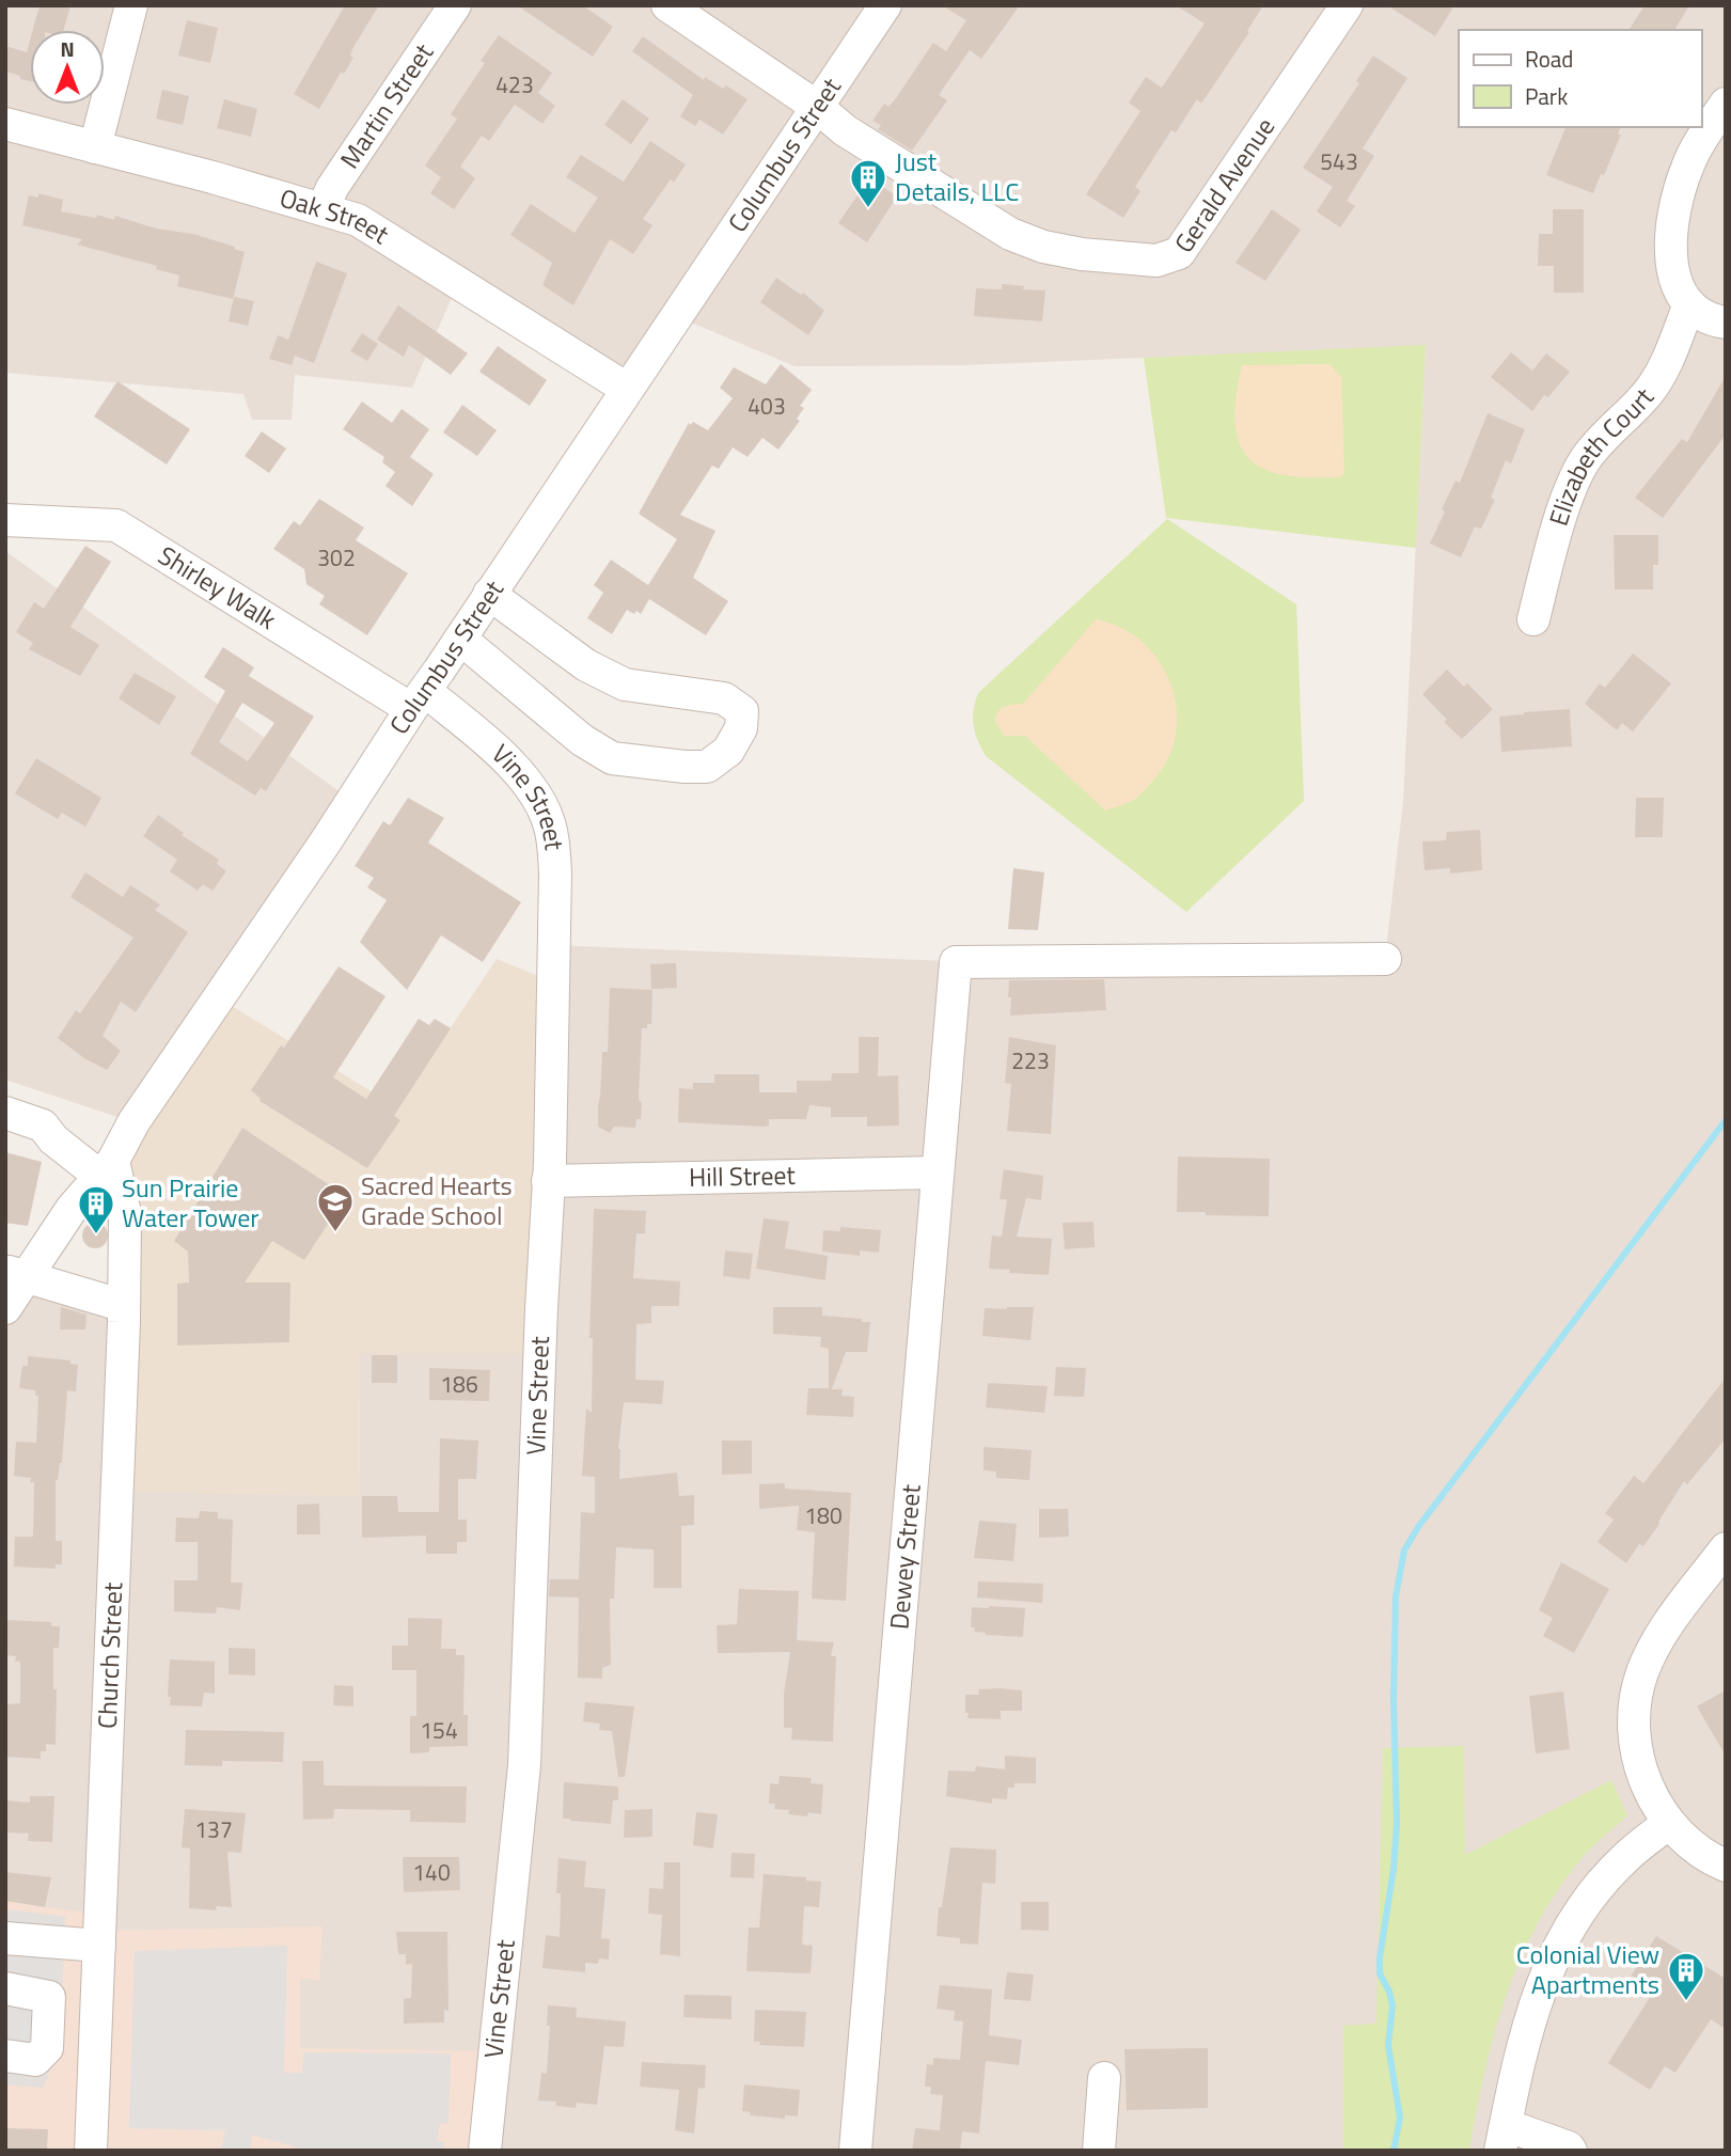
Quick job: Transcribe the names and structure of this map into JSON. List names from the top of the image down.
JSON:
{
  "streets": {
    "street": [
      "Martin Street",
      "Columbus Street",
      "Gerald Avenue",
      "Oak Street",
      "Elizabeth Court",
      "Shirley Walk",
      "Vine Street",
      "Hill Street",
      "Dewey Street",
      "Church Street"
    ]
  },
  "crossings": [
    ["Martin Street", "Oak Street"],
    ["Columbus Street", "Gerald Avenue"],
    ["Columbus Street", "Oak Street"],
    ["Columbus Street", "Shirley Walk"],
    ["Columbus Street", "Vine Street"],
    ["Columbus Street", "Church Street"],
    ["Shirley Walk", "Vine Street"],
    ["Vine Street", "Hill Street"],
    ["Hill Street", "Dewey Street"]
  ],
  "places": {
    "building": ["Just Details, LLC", "Sun Prairie Water Tower", "Colonial View Apartments"],
    "school or university": ["Sacred Hearts Grade School"]
  },
  "house_numbers": [
    "423",
    "543",
    "403",
    "302",
    "223",
    "186",
    "180",
    "154",
    "137",
    "140"
  ],
  "legend": ["Road", "Park"],
  "north": "top"
}
